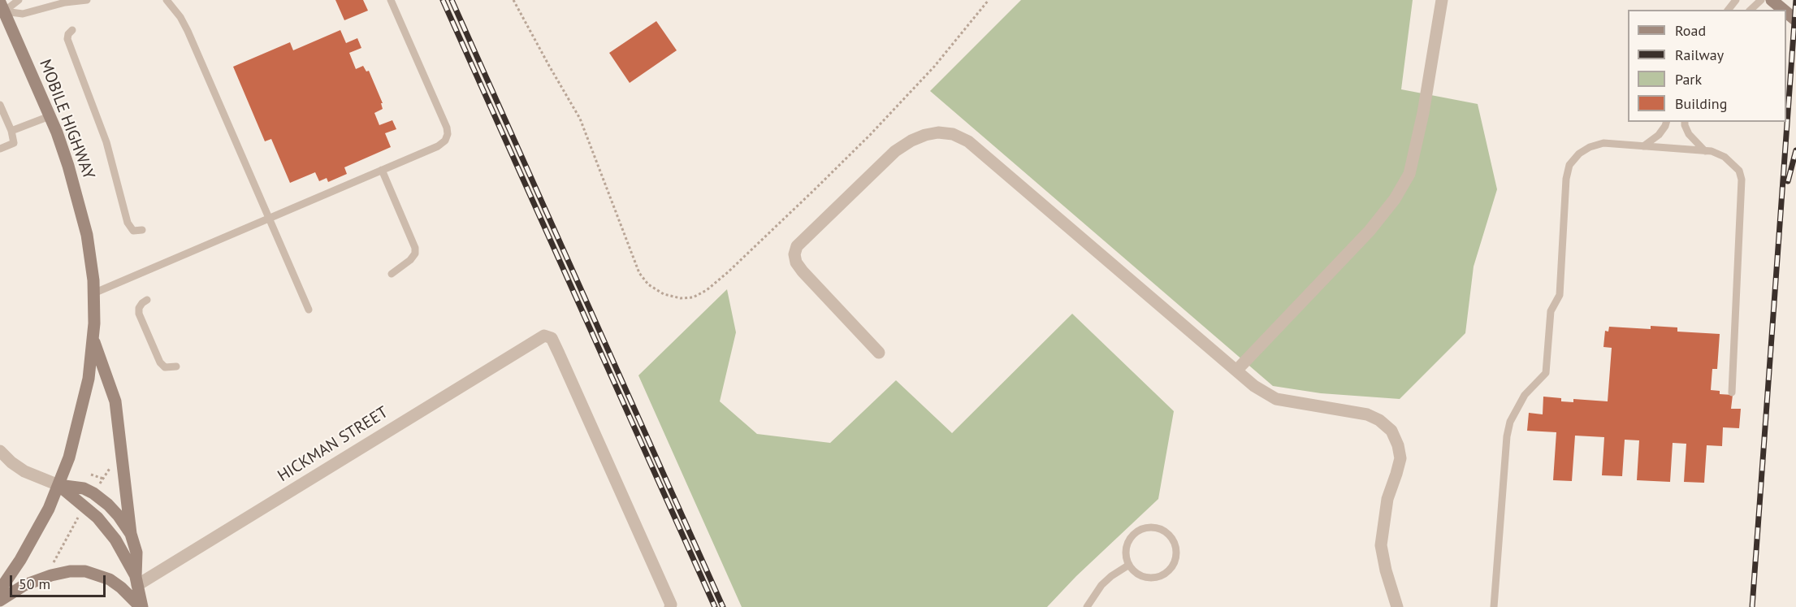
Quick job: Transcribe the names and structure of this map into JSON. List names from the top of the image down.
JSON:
{
  "streets": {
    "main road": ["MOBILE HIGHWAY"],
    "street": ["HICKMAN STREET"]
  },
  "legend": [
    "Road",
    "Railway",
    "Park",
    "Building"
  ],
  "scale_bar": "50 m"
}
